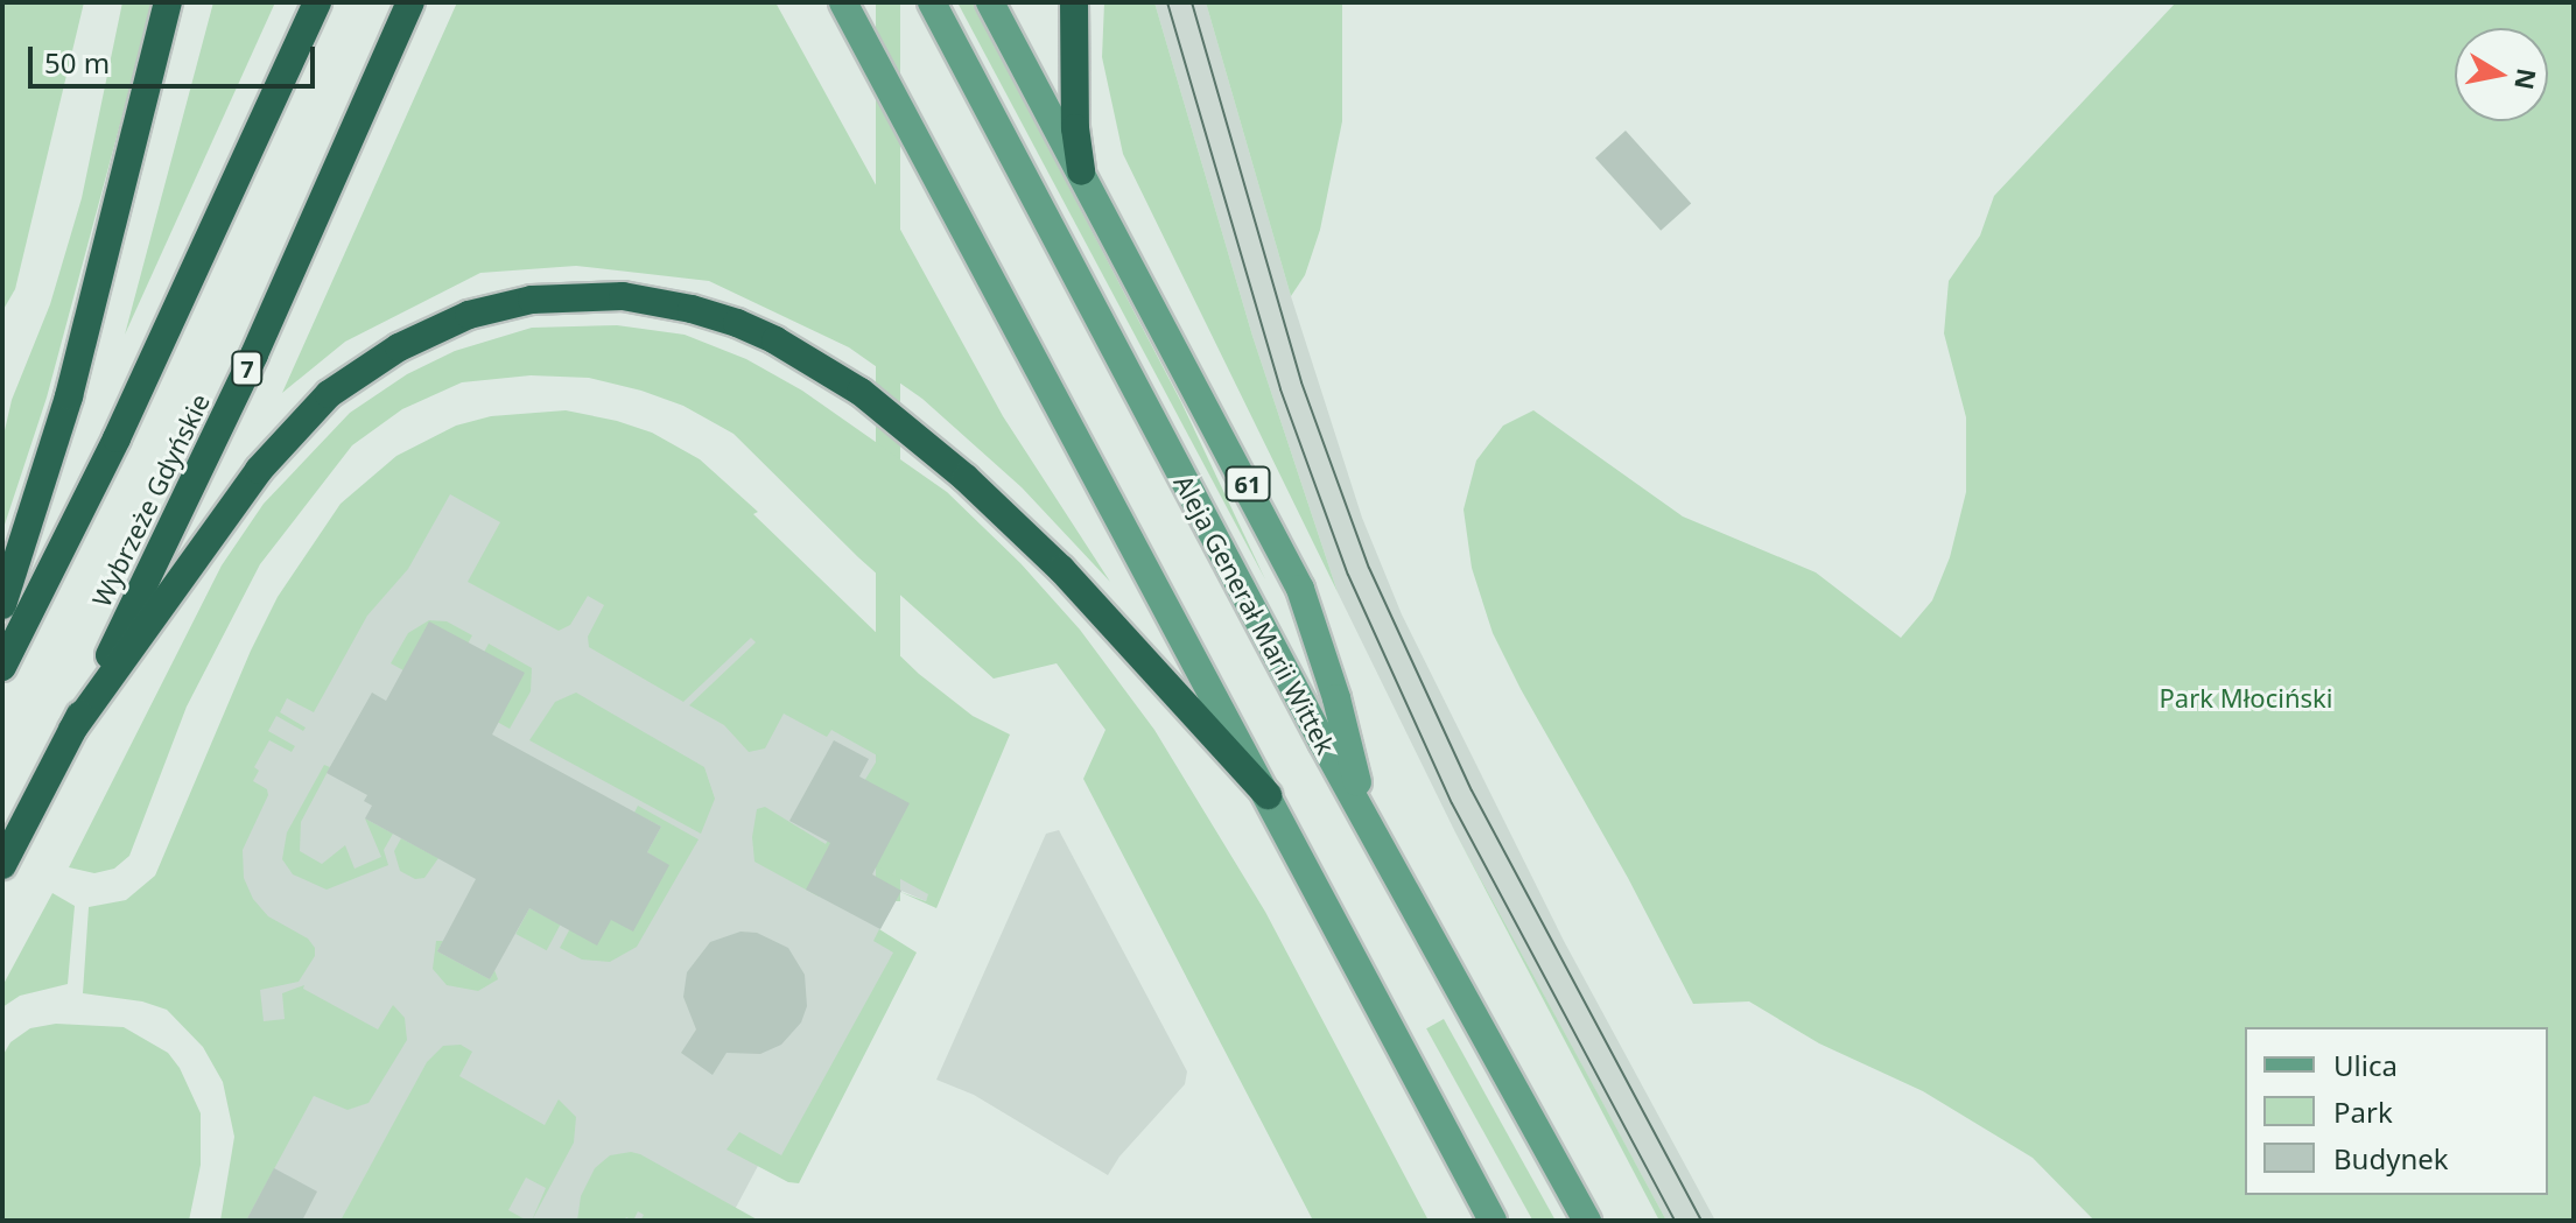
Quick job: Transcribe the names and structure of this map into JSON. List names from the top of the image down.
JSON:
{
  "streets": {
    "highway": ["7", "Wybrzeże Gdyńskie"],
    "main road": ["61", "Aleja Generał Marii Wittek"]
  },
  "crossings": [
    ["61", "Aleja Generał Marii Wittek"]
  ],
  "parks": ["Park Młociński"],
  "legend": ["Ulica", "Park", "Budynek"],
  "scale_bar": "50 m",
  "north": "right"
}
